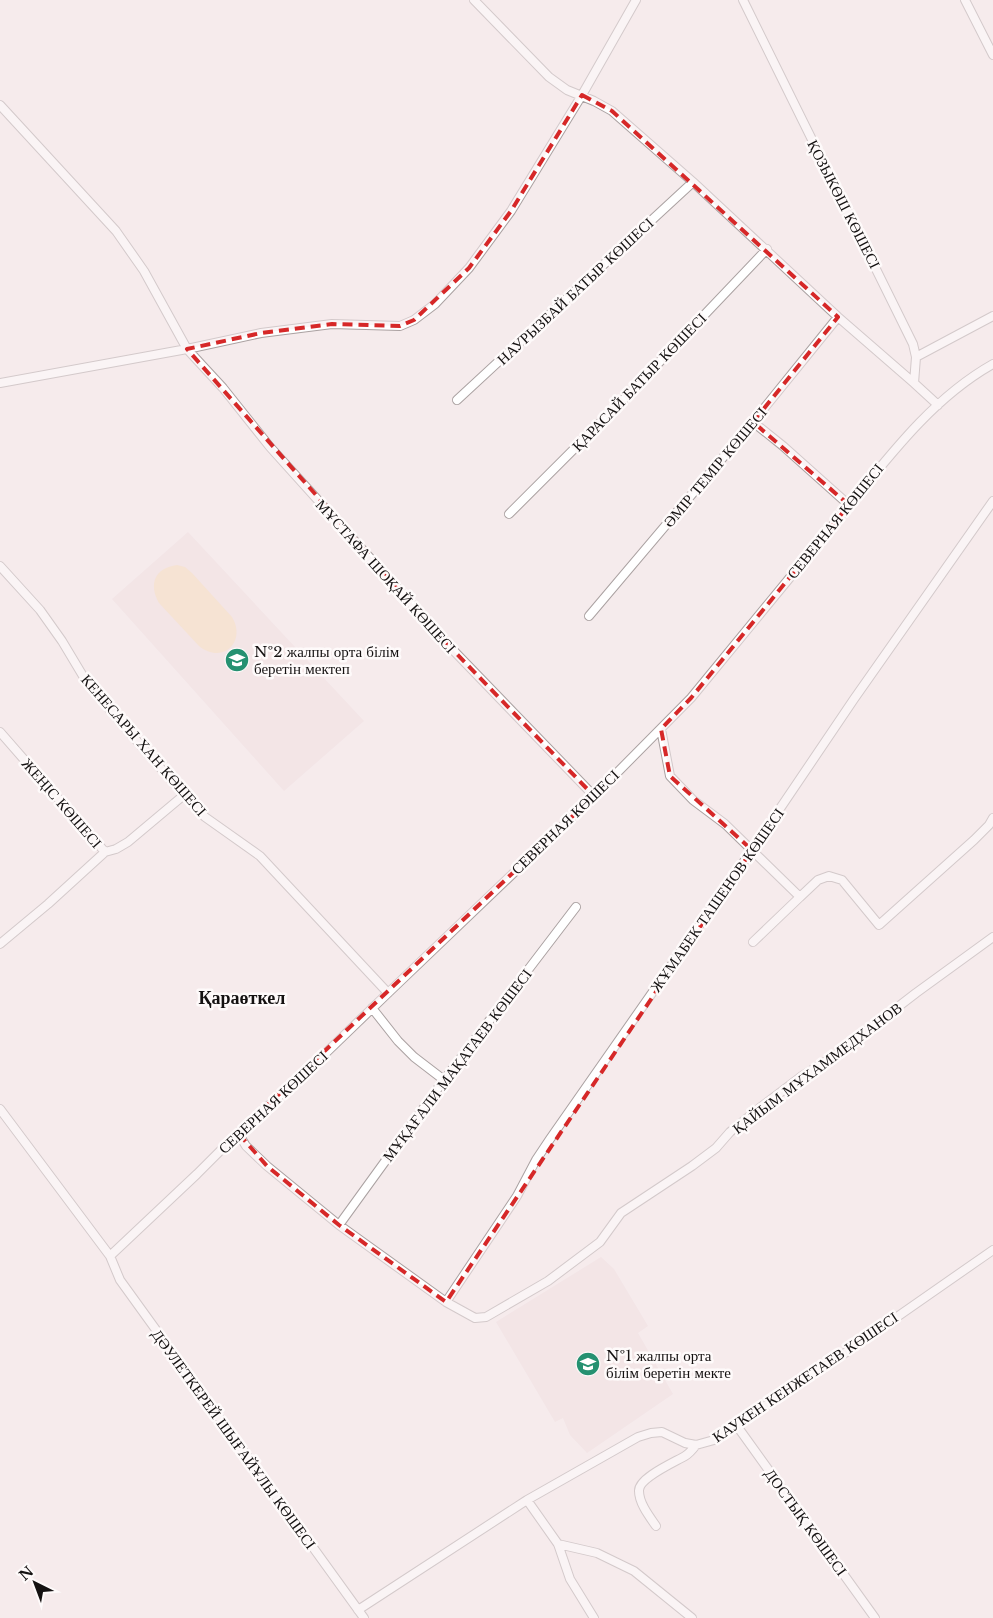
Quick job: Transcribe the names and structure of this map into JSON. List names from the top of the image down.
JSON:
{
  "streets": {
    "street": [
      "ҚОЗЫКӨШ КӨШЕСІ",
      "НАУРЫЗБАЙ БАТЫР КӨШЕСІ",
      "ҚАРАСАЙ БАТЫР КӨШЕСІ",
      "ӘМІР ТЕМІР КӨШЕСІ",
      "СЕВЕРНАЯ КӨШЕСІ",
      "МҰСТАФА ШОҚАЙ КӨШЕСІ",
      "КЕНЕСАРЫ ХАН КӨШЕСІ",
      "ЖЕҢІС КӨШЕСІ",
      "ЖҰМАБЕК ТАШЕНОВ КӨШЕСІ",
      "МҰҚАҒАЛИ МАҚАТАЕВ КӨШЕСІ",
      "ҚАЙЫМ МҰХАММЕДХАНОВ",
      "КАУКЕН КЕНЖЕТАЕВ КӨШЕСІ",
      "ДӘУЛЕТКЕРЕЙ ШЫҒАЙҰЛЫ КӨШЕСІ",
      "ДОСТЫҚ КӨШЕСІ"
    ]
  },
  "crossings": [
    ["СЕВЕРНАЯ КӨШЕСІ", "МҰСТАФА ШОҚАЙ КӨШЕСІ"],
    ["СЕВЕРНАЯ КӨШЕСІ", "КЕНЕСАРЫ ХАН КӨШЕСІ"],
    ["СЕВЕРНАЯ КӨШЕСІ", "ДӘУЛЕТКЕРЕЙ ШЫҒАЙҰЛЫ КӨШЕСІ"],
    ["ЖҰМАБЕК ТАШЕНОВ КӨШЕСІ", "ҚАЙЫМ МҰХАММЕДХАНОВ"],
    ["КАУКЕН КЕНЖЕТАЕВ КӨШЕСІ", "ДӘУЛЕТКЕРЕЙ ШЫҒАЙҰЛЫ КӨШЕСІ"],
    ["КАУКЕН КЕНЖЕТАЕВ КӨШЕСІ", "ДОСТЫҚ КӨШЕСІ"]
  ],
  "districts": ["Қараөткел"],
  "places": {
    "school or university": ["№2 жалпы орта білім беретін мектеп", "№1 жалпы орта білім беретін мекте"]
  },
  "north": "top left"
}
